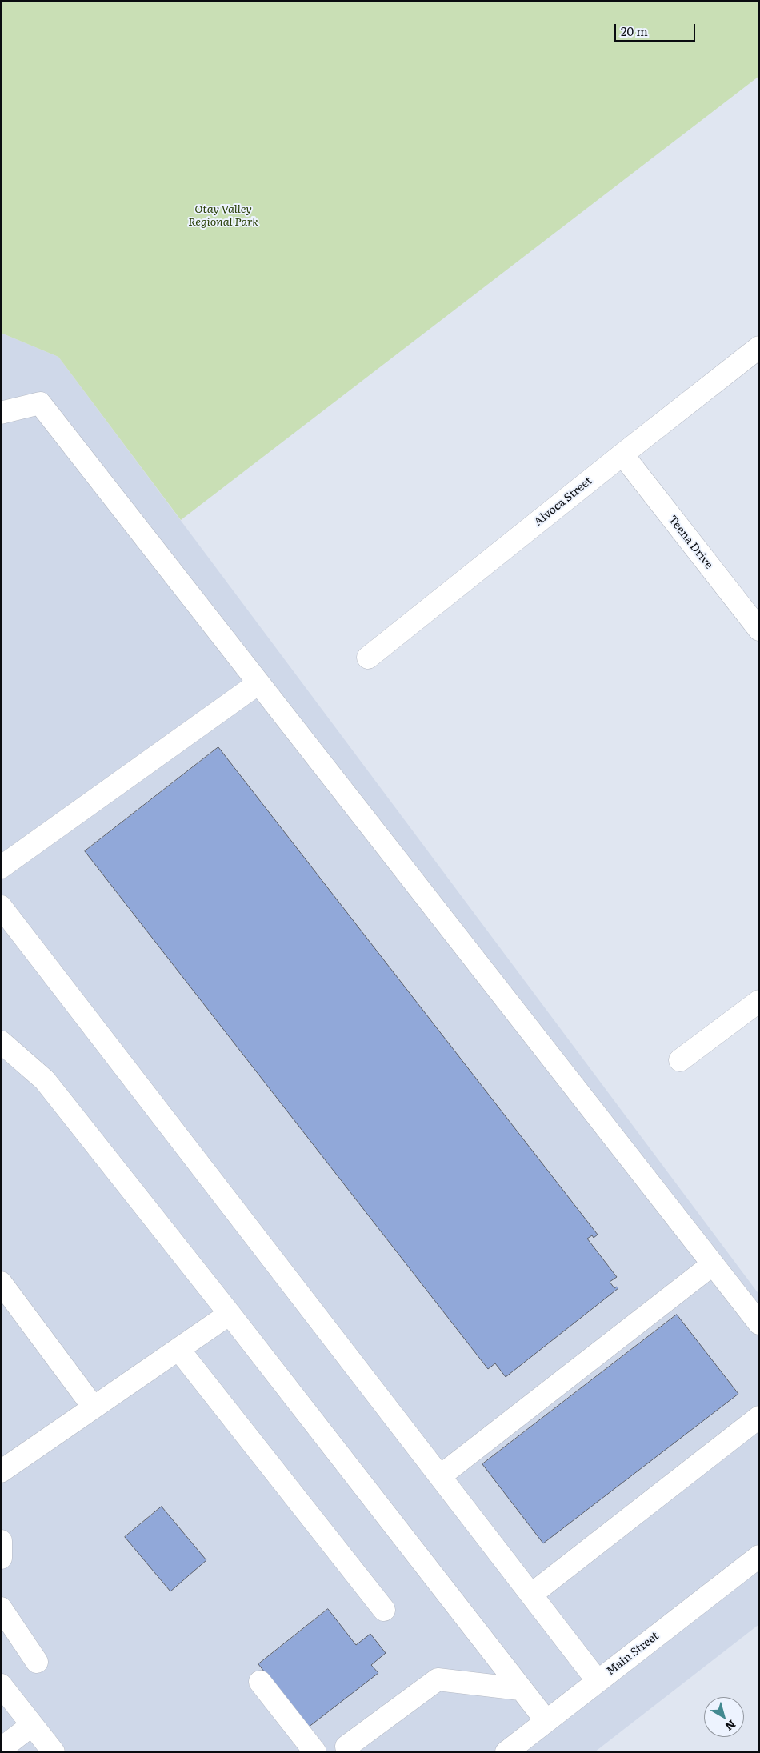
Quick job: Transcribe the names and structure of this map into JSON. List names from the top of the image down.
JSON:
{
  "streets": {
    "street": ["Alvoca Street", "Teena Drive", "Main Street"]
  },
  "crossings": [
    ["Alvoca Street", "Teena Drive"]
  ],
  "parks": ["Otay Valley Regional Park"],
  "scale_bar": "20 m",
  "north": "bottom right"
}
